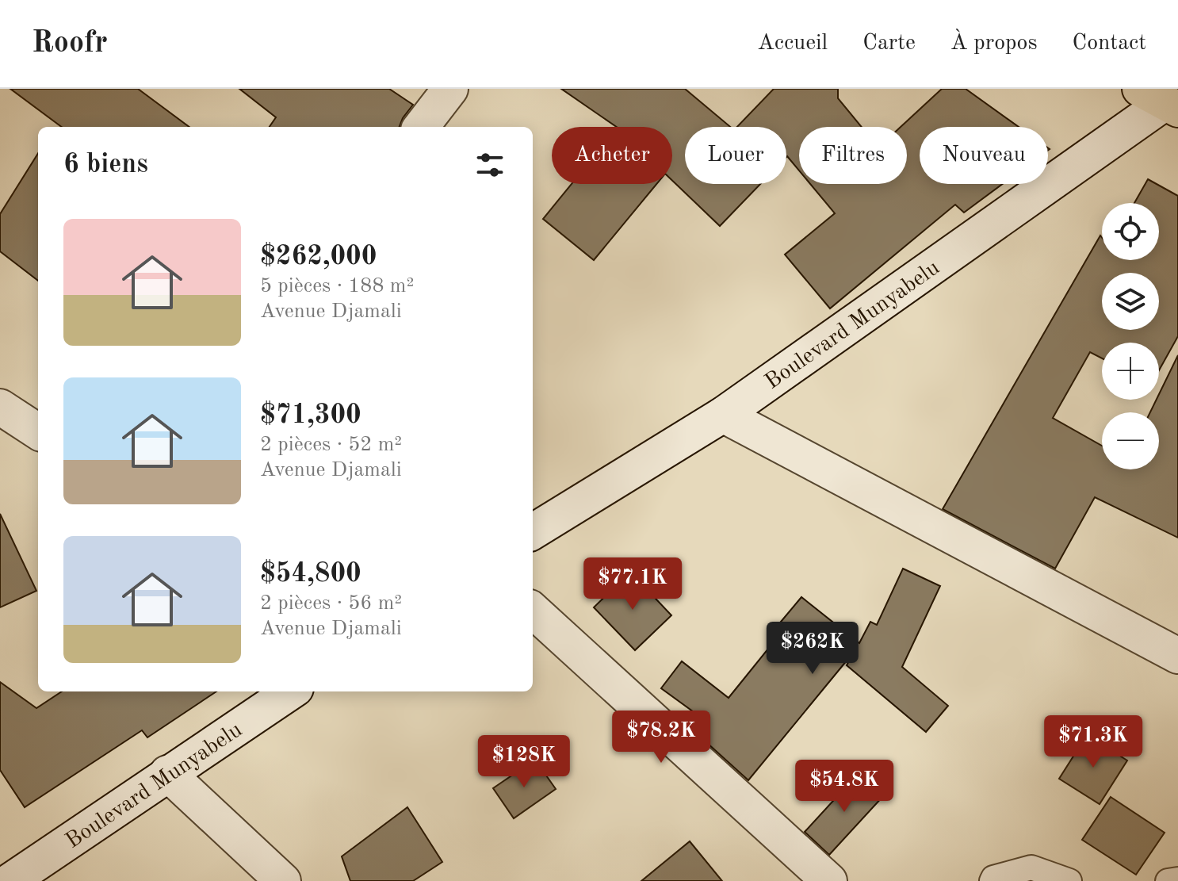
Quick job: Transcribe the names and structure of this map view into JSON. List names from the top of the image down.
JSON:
{
  "streets": {
    "street": ["Boulevard Munyabelu"]
  },
  "page": {
    "header": "Roofr",
    "nav": [
      "Accueil",
      "Carte",
      "À propos",
      "Contact"
    ],
    "chip": [
      "Acheter",
      "Louer",
      "Filtres",
      "Nouveau"
    ],
    "heading": "6 biens",
    "map_buttons": ["+", "−"],
    "list": [
      {
        "name": "$262,000",
        "note": "5 pièces · 188 m² · Avenue Djamali"
      },
      {
        "name": "$71,300",
        "note": "2 pièces · 52 m² · Avenue Djamali"
      },
      {
        "name": "$54,800",
        "note": "2 pièces · 56 m² · Avenue Djamali"
      }
    ],
    "price": [
      "$77.1K",
      "$262K",
      "$78.2K",
      "$71.3K",
      "$128K",
      "$54.8K"
    ]
  }
}
